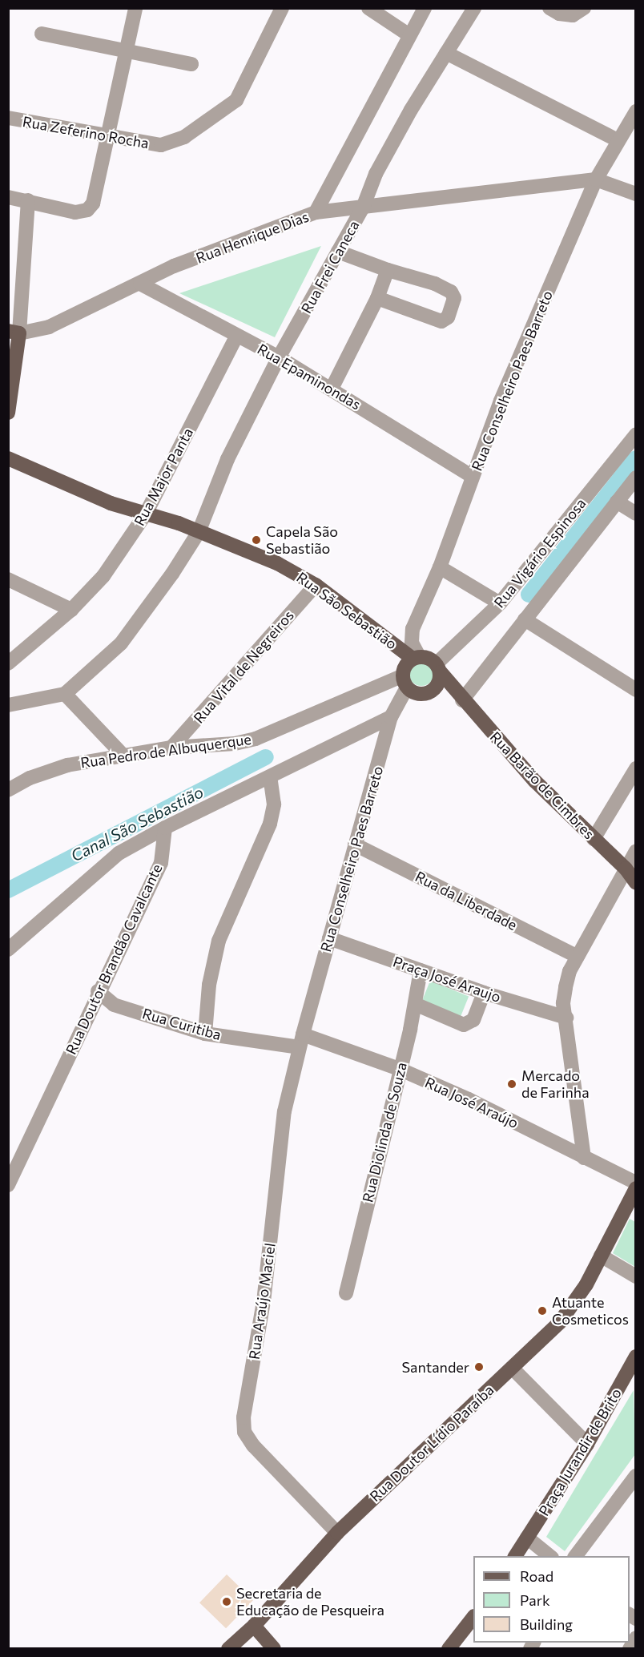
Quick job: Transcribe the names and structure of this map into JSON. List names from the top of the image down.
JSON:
{
  "streets": {
    "main road": [
      "Rua São Sebastião",
      "Rua Barão de Cimbres",
      "Rua Doutor Lídio Paraíba",
      "Praça Jurandir de Brito"
    ],
    "street": [
      "Rua Zeferino Rocha",
      "Rua Henrique Dias",
      "Rua Frei Caneca",
      "Rua Epaminondas",
      "Rua Conselheiro Paes Barreto",
      "Rua Major Panta",
      "Rua Vigário Espinosa",
      "Rua Vital de Negreiros",
      "Rua Pedro de Albuquerque",
      "Rua da Liberdade",
      "Rua Doutor Brandão Cavalcante",
      "Praça José Araujo",
      "Rua Curitiba",
      "Rua José Araújo",
      "Rua Diolinda de Souza",
      "Rua Araújo Maciel"
    ]
  },
  "crossings": [
    ["Rua Henrique Dias", "Rua Frei Caneca"],
    ["Rua Henrique Dias", "Rua Epaminondas"],
    ["Rua Henrique Dias", "Rua Conselheiro Paes Barreto"],
    ["Rua Frei Caneca", "Rua Epaminondas"],
    ["Rua Frei Caneca", "Rua São Sebastião"],
    ["Rua Epaminondas", "Rua Conselheiro Paes Barreto"],
    ["Rua Epaminondas", "Rua Major Panta"],
    ["Rua Conselheiro Paes Barreto", "Rua Vigário Espinosa"],
    ["Rua Conselheiro Paes Barreto", "Rua São Sebastião"],
    ["Rua Conselheiro Paes Barreto", "Rua Pedro de Albuquerque"],
    ["Rua Conselheiro Paes Barreto", "Rua Barão de Cimbres"],
    ["Rua Conselheiro Paes Barreto", "Rua da Liberdade"],
    ["Rua Conselheiro Paes Barreto", "Praça José Araujo"],
    ["Rua Conselheiro Paes Barreto", "Rua Curitiba"],
    ["Rua Conselheiro Paes Barreto", "Rua José Araújo"],
    ["Rua Conselheiro Paes Barreto", "Rua Araújo Maciel"],
    ["Rua Major Panta", "Rua São Sebastião"],
    ["Rua Vigário Espinosa", "Rua São Sebastião"],
    ["Rua Vigário Espinosa", "Rua Pedro de Albuquerque"],
    ["Rua Vigário Espinosa", "Rua Barão de Cimbres"],
    ["Rua São Sebastião", "Rua Vital de Negreiros"],
    ["Rua São Sebastião", "Rua Pedro de Albuquerque"],
    ["Rua São Sebastião", "Rua Barão de Cimbres"],
    ["Rua Vital de Negreiros", "Rua Pedro de Albuquerque"],
    ["Rua Pedro de Albuquerque", "Rua Barão de Cimbres"],
    ["Rua Doutor Brandão Cavalcante", "Rua Curitiba"],
    ["Praça José Araujo", "Rua Diolinda de Souza"],
    ["Rua Curitiba", "Rua José Araújo"],
    ["Rua Curitiba", "Rua Araújo Maciel"],
    ["Rua José Araújo", "Rua Diolinda de Souza"],
    ["Rua José Araújo", "Rua Araújo Maciel"],
    ["Rua Araújo Maciel", "Rua Doutor Lídio Paraíba"]
  ],
  "water": ["Canal São Sebastião"],
  "places": [
    "Capela São Sebastião",
    "Mercado de Farinha",
    "Atuante Cosmeticos",
    "Santander",
    "Secretaria de Educação de Pesqueira"
  ],
  "legend": ["Road", "Park", "Building"]
}
